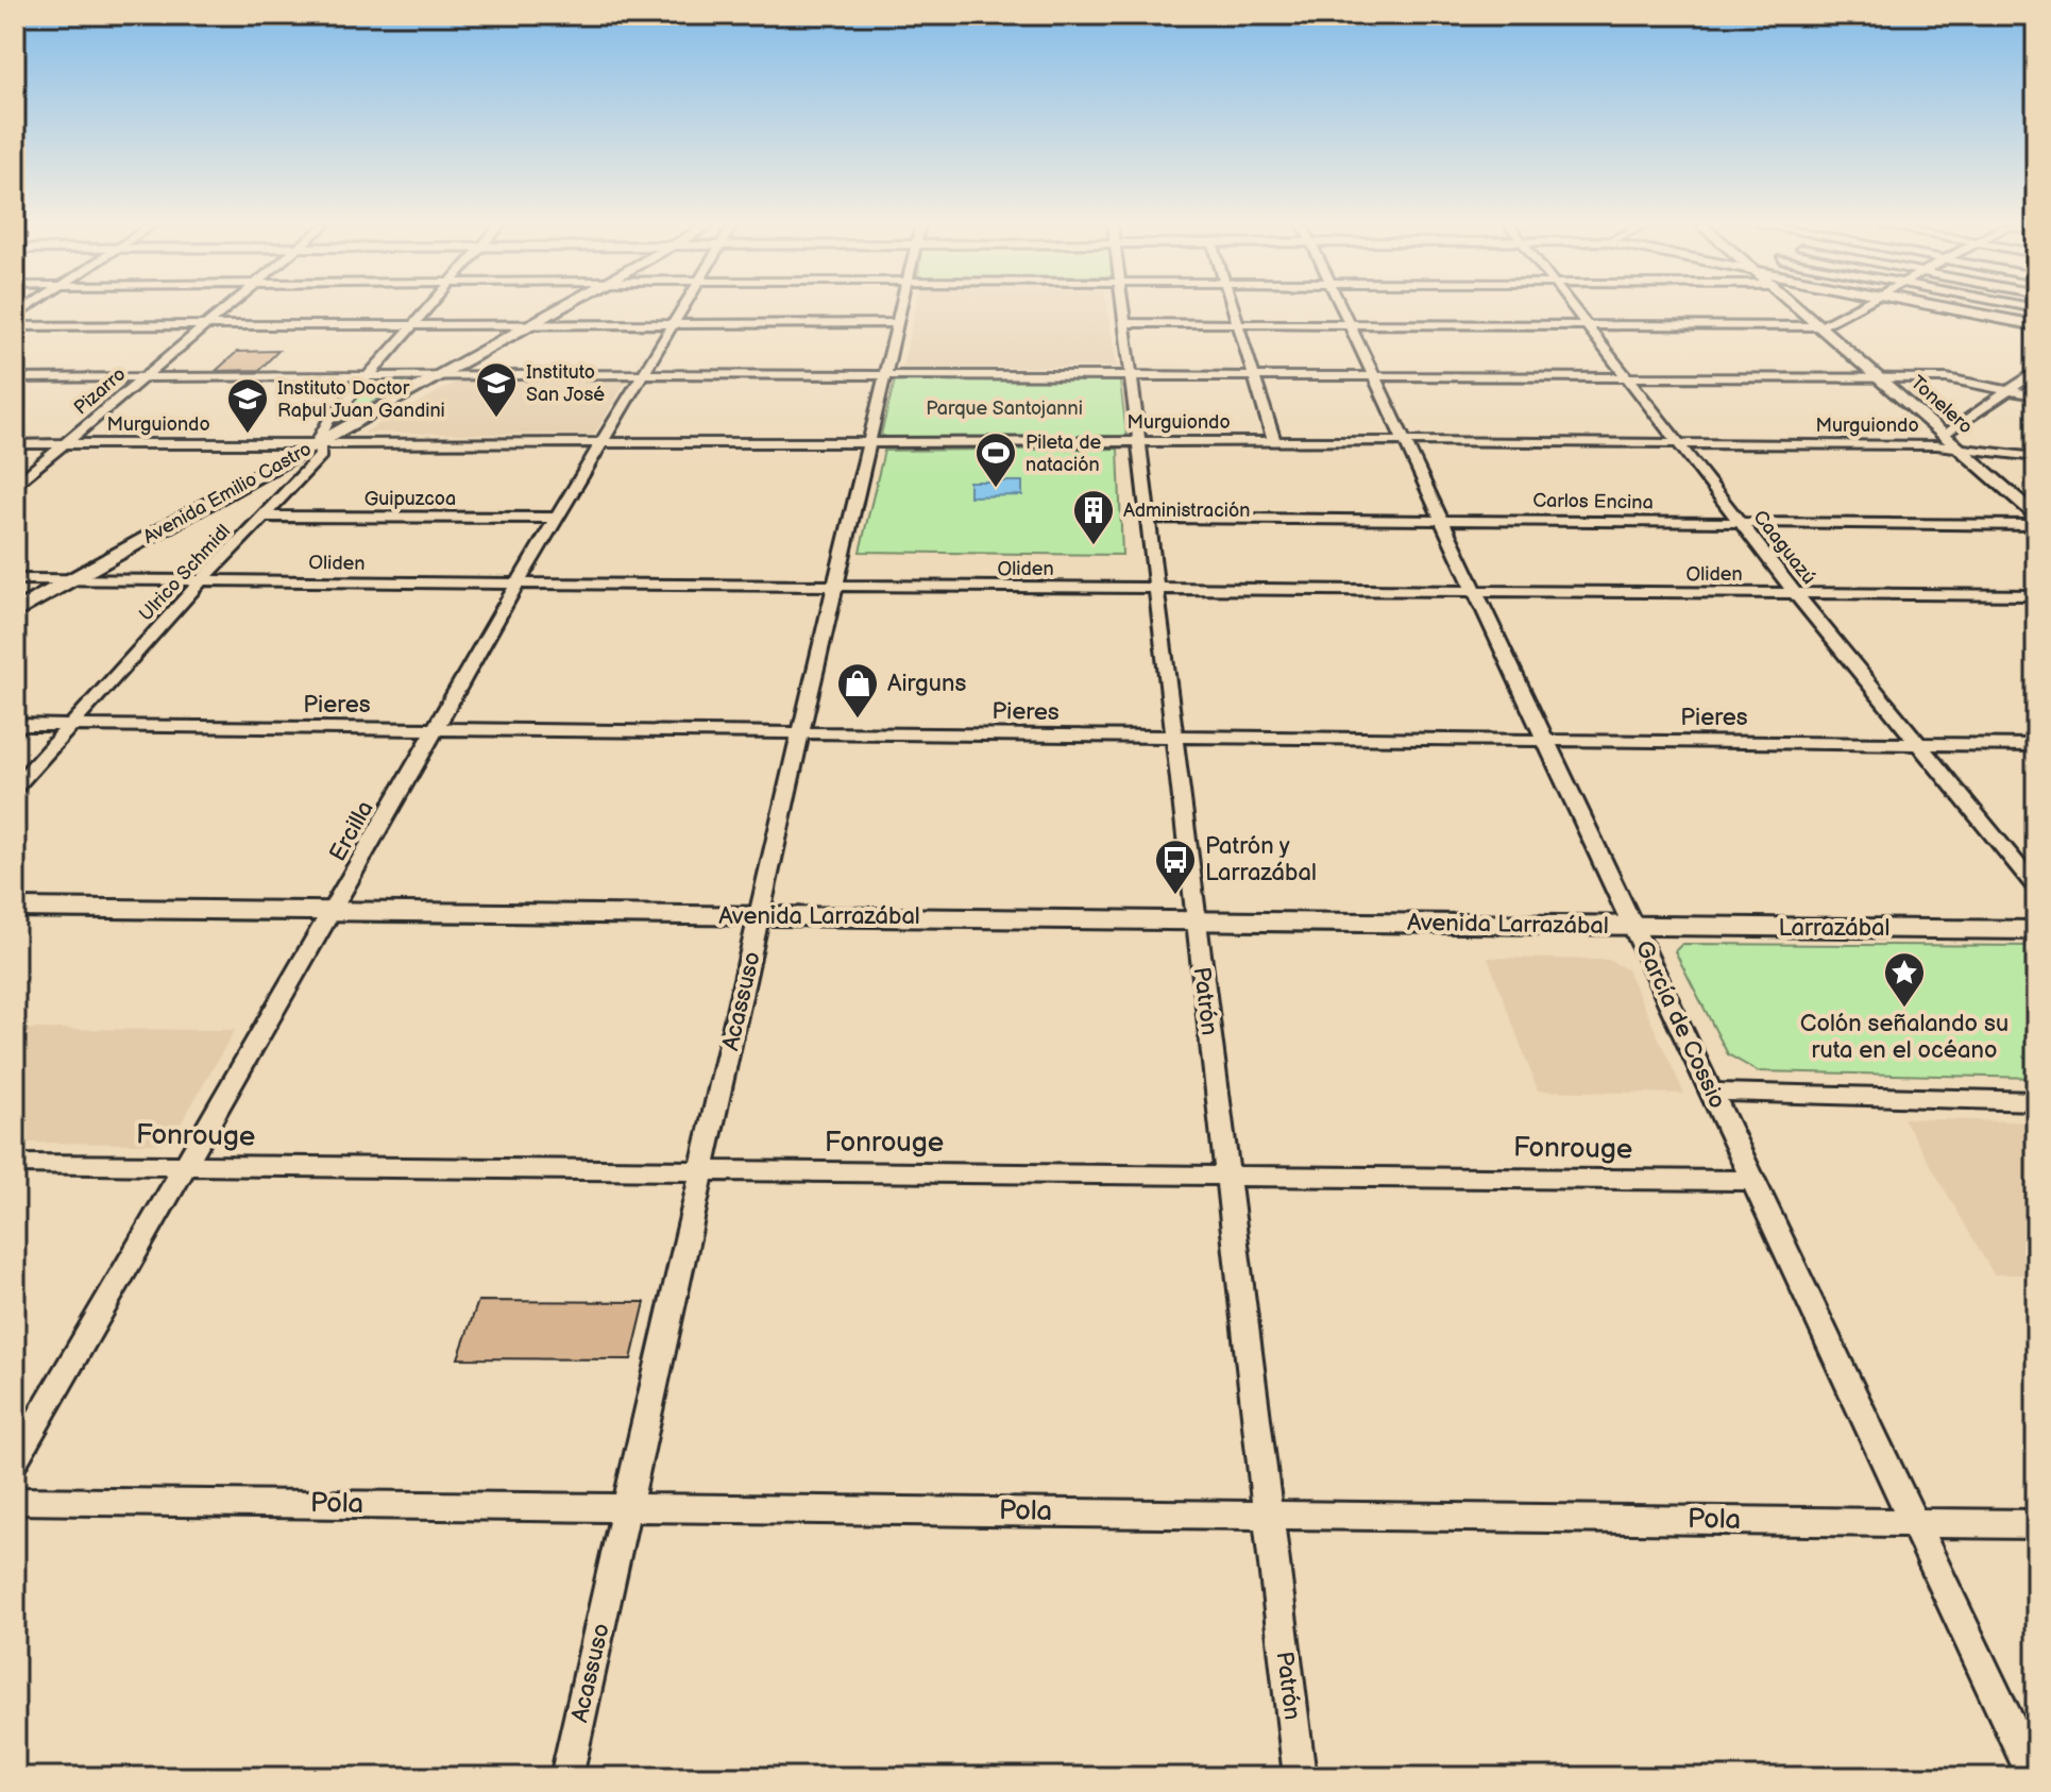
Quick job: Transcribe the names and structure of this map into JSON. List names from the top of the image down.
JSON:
{
  "streets": {
    "street": [
      "Pizarro",
      "Tonelero",
      "Murguiondo",
      "Avenida Emilio Castro",
      "Guipuzcoa",
      "Carlos Encina",
      "Caaguazú",
      "Oliden",
      "Ulrico Schmidl",
      "Pieres",
      "Ercilla",
      "Avenida Larrazábal",
      "Larrazábal",
      "Acassuso",
      "Patrón",
      "García de Cossio",
      "Fonrouge",
      "Pola"
    ]
  },
  "crossings": [
    ["Pizarro", "Murguiondo"],
    ["Tonelero", "Murguiondo"],
    ["Murguiondo", "Avenida Emilio Castro"],
    ["Murguiondo", "Caaguazú"],
    ["Murguiondo", "Ulrico Schmidl"],
    ["Murguiondo", "Ercilla"],
    ["Murguiondo", "Acassuso"],
    ["Murguiondo", "Patrón"],
    ["Murguiondo", "García de Cossio"],
    ["Avenida Emilio Castro", "Oliden"],
    ["Avenida Emilio Castro", "Ulrico Schmidl"],
    ["Guipuzcoa", "Ulrico Schmidl"],
    ["Guipuzcoa", "Ercilla"],
    ["Carlos Encina", "Caaguazú"],
    ["Carlos Encina", "Patrón"],
    ["Carlos Encina", "García de Cossio"],
    ["Caaguazú", "Oliden"],
    ["Caaguazú", "Pieres"],
    ["Oliden", "Ulrico Schmidl"],
    ["Oliden", "Ercilla"],
    ["Oliden", "Acassuso"],
    ["Oliden", "Patrón"],
    ["Oliden", "García de Cossio"],
    ["Ulrico Schmidl", "Pieres"],
    ["Pieres", "Ercilla"],
    ["Pieres", "Acassuso"],
    ["Pieres", "Patrón"],
    ["Pieres", "García de Cossio"],
    ["Ercilla", "Avenida Larrazábal"],
    ["Ercilla", "Fonrouge"],
    ["Avenida Larrazábal", "Larrazábal"],
    ["Avenida Larrazábal", "Acassuso"],
    ["Avenida Larrazábal", "Patrón"],
    ["Avenida Larrazábal", "García de Cossio"],
    ["Larrazábal", "García de Cossio"],
    ["Acassuso", "Fonrouge"],
    ["Acassuso", "Pola"],
    ["Patrón", "Fonrouge"],
    ["Patrón", "Pola"],
    ["García de Cossio", "Fonrouge"],
    ["García de Cossio", "Pola"]
  ],
  "parks": ["Parque Santojanni"],
  "places": {
    "school or university": ["Instituto San José", "Instituto Doctor Raþul Juan Gandini"],
    "sports": ["Pileta de natación"],
    "building": ["Administración"],
    "shop": ["Airguns"],
    "bus stop": ["Patrón y Larrazábal"],
    "place": ["Colón señalando su ruta en el océano"]
  }
}
